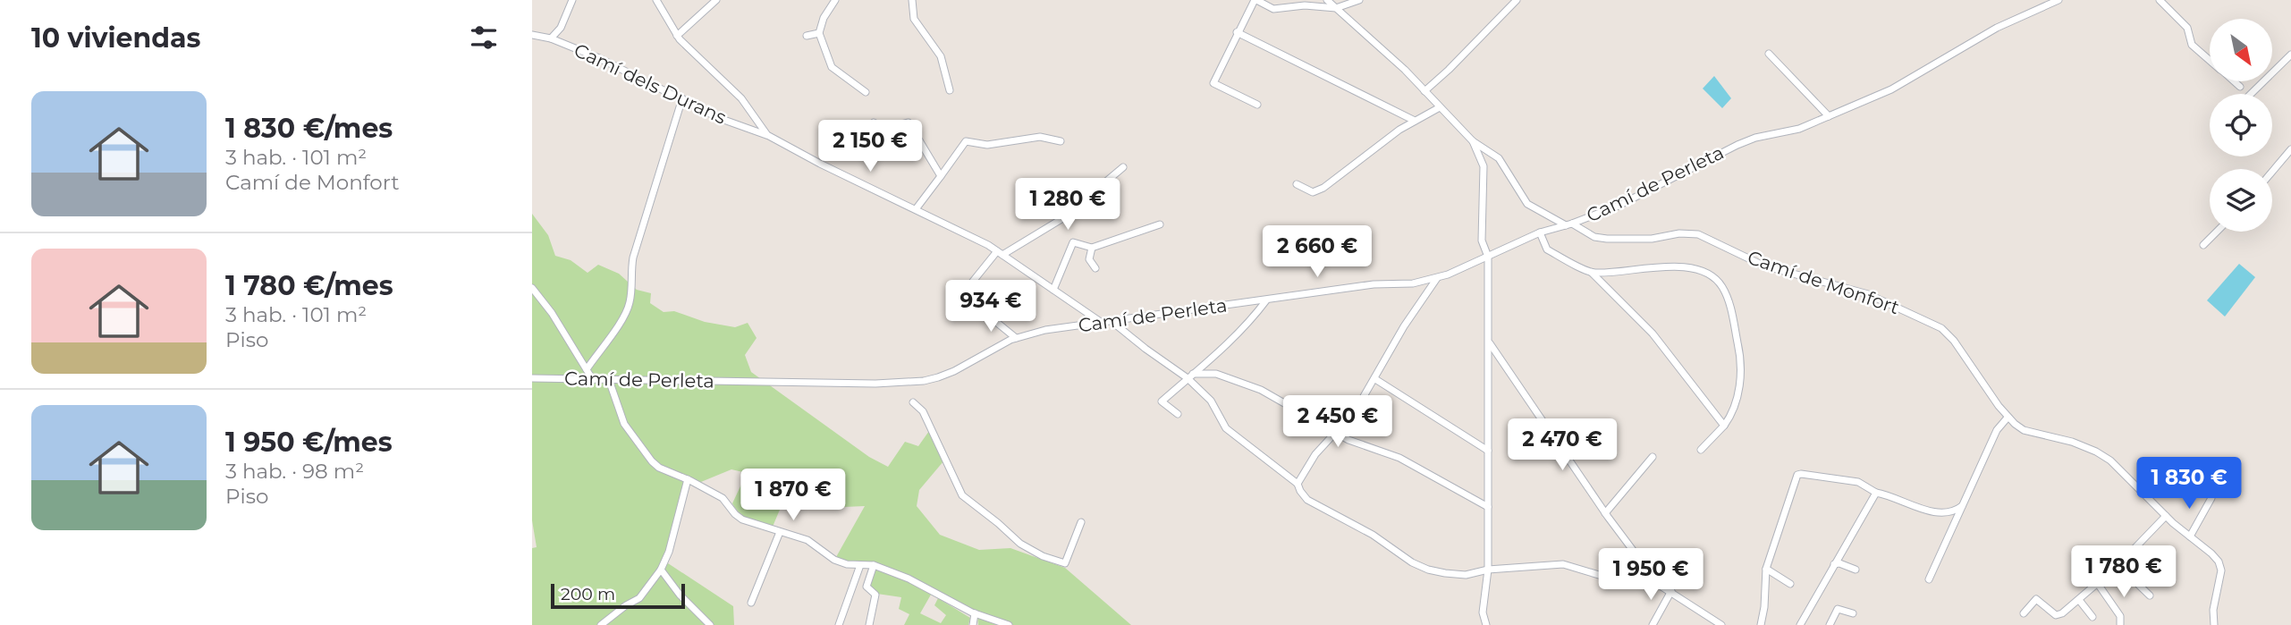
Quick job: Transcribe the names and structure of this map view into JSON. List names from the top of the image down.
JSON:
{
  "streets": {
    "street": ["Camí dels Durans", "Camí de Perleta", "Camí de Monfort"]
  },
  "crossings": [
    ["Camí dels Durans", "Camí de Perleta"],
    ["Camí de Perleta", "Camí de Monfort"]
  ],
  "scale_bar": "200 m",
  "north": "bottom right",
  "page": {
    "heading": "10 viviendas",
    "list": [
      {
        "name": "1 830 €/mes",
        "note": "3 hab. · 101 m² · Camí de Monfort"
      },
      {
        "name": "1 780 €/mes",
        "note": "3 hab. · 101 m² · Piso"
      },
      {
        "name": "1 950 €/mes",
        "note": "3 hab. · 98 m² · Piso"
      }
    ],
    "price": [
      "2 150 €",
      "1 280 €",
      "2 660 €",
      "934 €",
      "2 450 €",
      "2 470 €",
      "1 830 €",
      "1 870 €",
      "1 780 €",
      "1 950 €"
    ],
    "scale": "200 m"
  }
}
